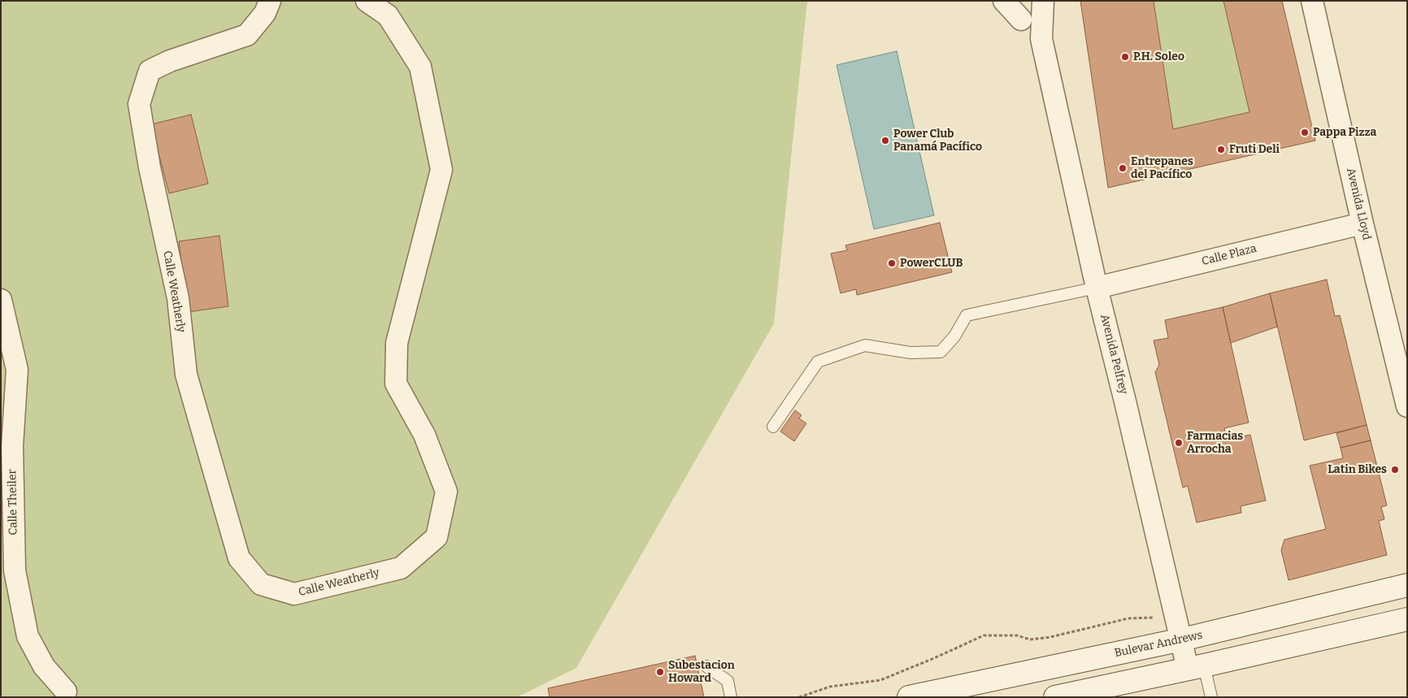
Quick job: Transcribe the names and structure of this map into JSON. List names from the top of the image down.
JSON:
{
  "streets": {
    "main road": ["Bulevar Andrews"],
    "street": [
      "Avenida Lloyd",
      "Calle Plaza",
      "Calle Weatherly",
      "Avenida Pelfrey",
      "Calle Theiler"
    ]
  },
  "crossings": [
    ["Avenida Lloyd", "Calle Plaza"],
    ["Calle Plaza", "Avenida Pelfrey"],
    ["Avenida Pelfrey", "Bulevar Andrews"]
  ],
  "places": [
    "P.H. Soleo",
    "Pappa Pizza",
    "Power Club Panamá Pacífico",
    "Fruti Deli",
    "Entrepanes del Pacífico",
    "PowerCLUB",
    "Farmacias Arrocha",
    "Latin Bikes",
    "Subestacion Howard"
  ]
}
